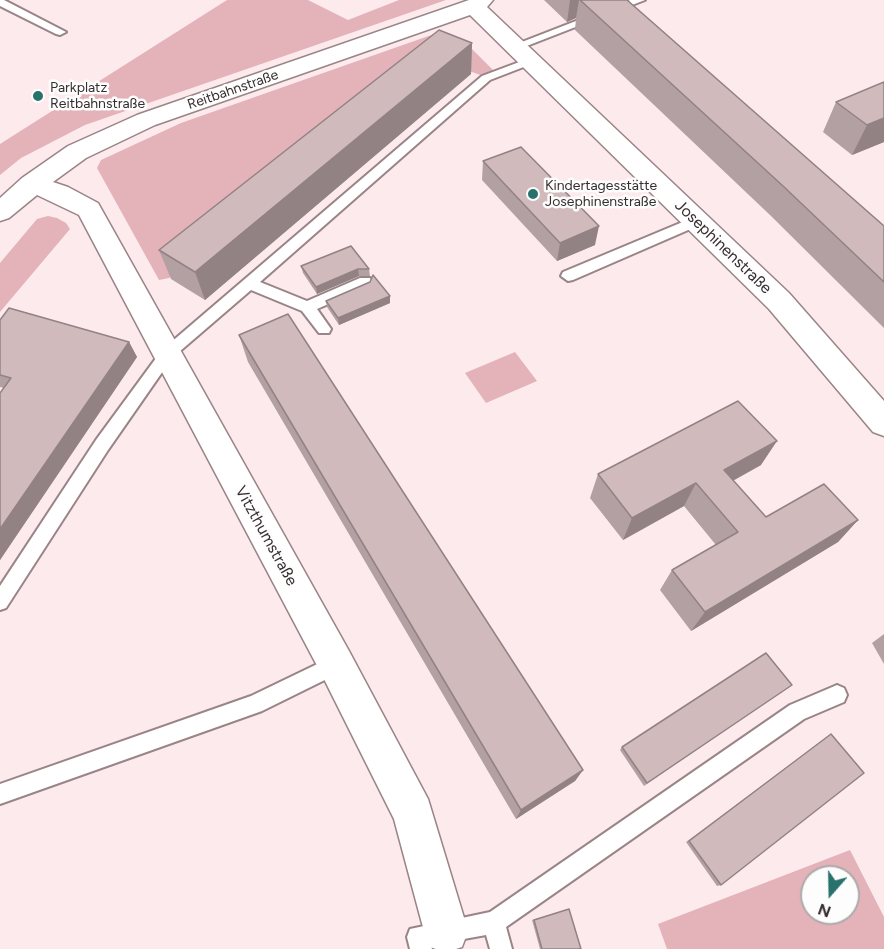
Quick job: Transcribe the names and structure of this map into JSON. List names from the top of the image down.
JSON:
{
  "streets": {
    "street": ["Reitbahnstraße", "Josephinenstraße", "Vitzthumstraße"]
  },
  "crossings": [
    ["Reitbahnstraße", "Josephinenstraße"],
    ["Reitbahnstraße", "Vitzthumstraße"]
  ],
  "places": ["Parkplatz Reitbahnstraße", "Kindertagesstätte Josephinenstraße"],
  "north": "bottom"
}
